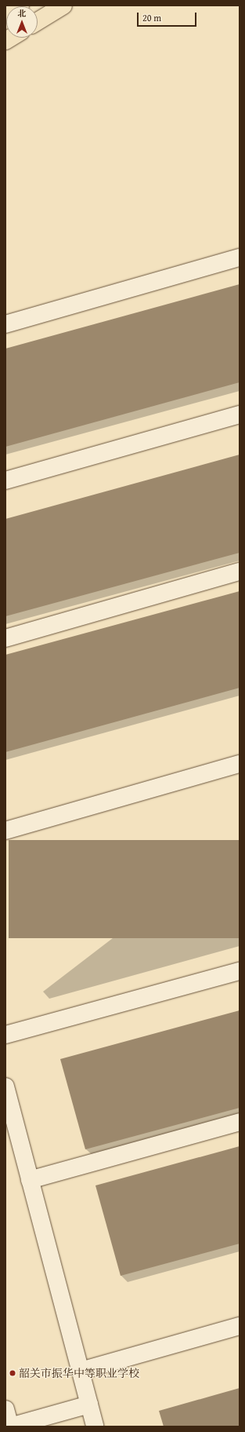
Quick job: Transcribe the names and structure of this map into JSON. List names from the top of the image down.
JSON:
{
  "places": ["韶关市振华中等职业学校"],
  "scale_bar": "20 m",
  "north": "top"
}
